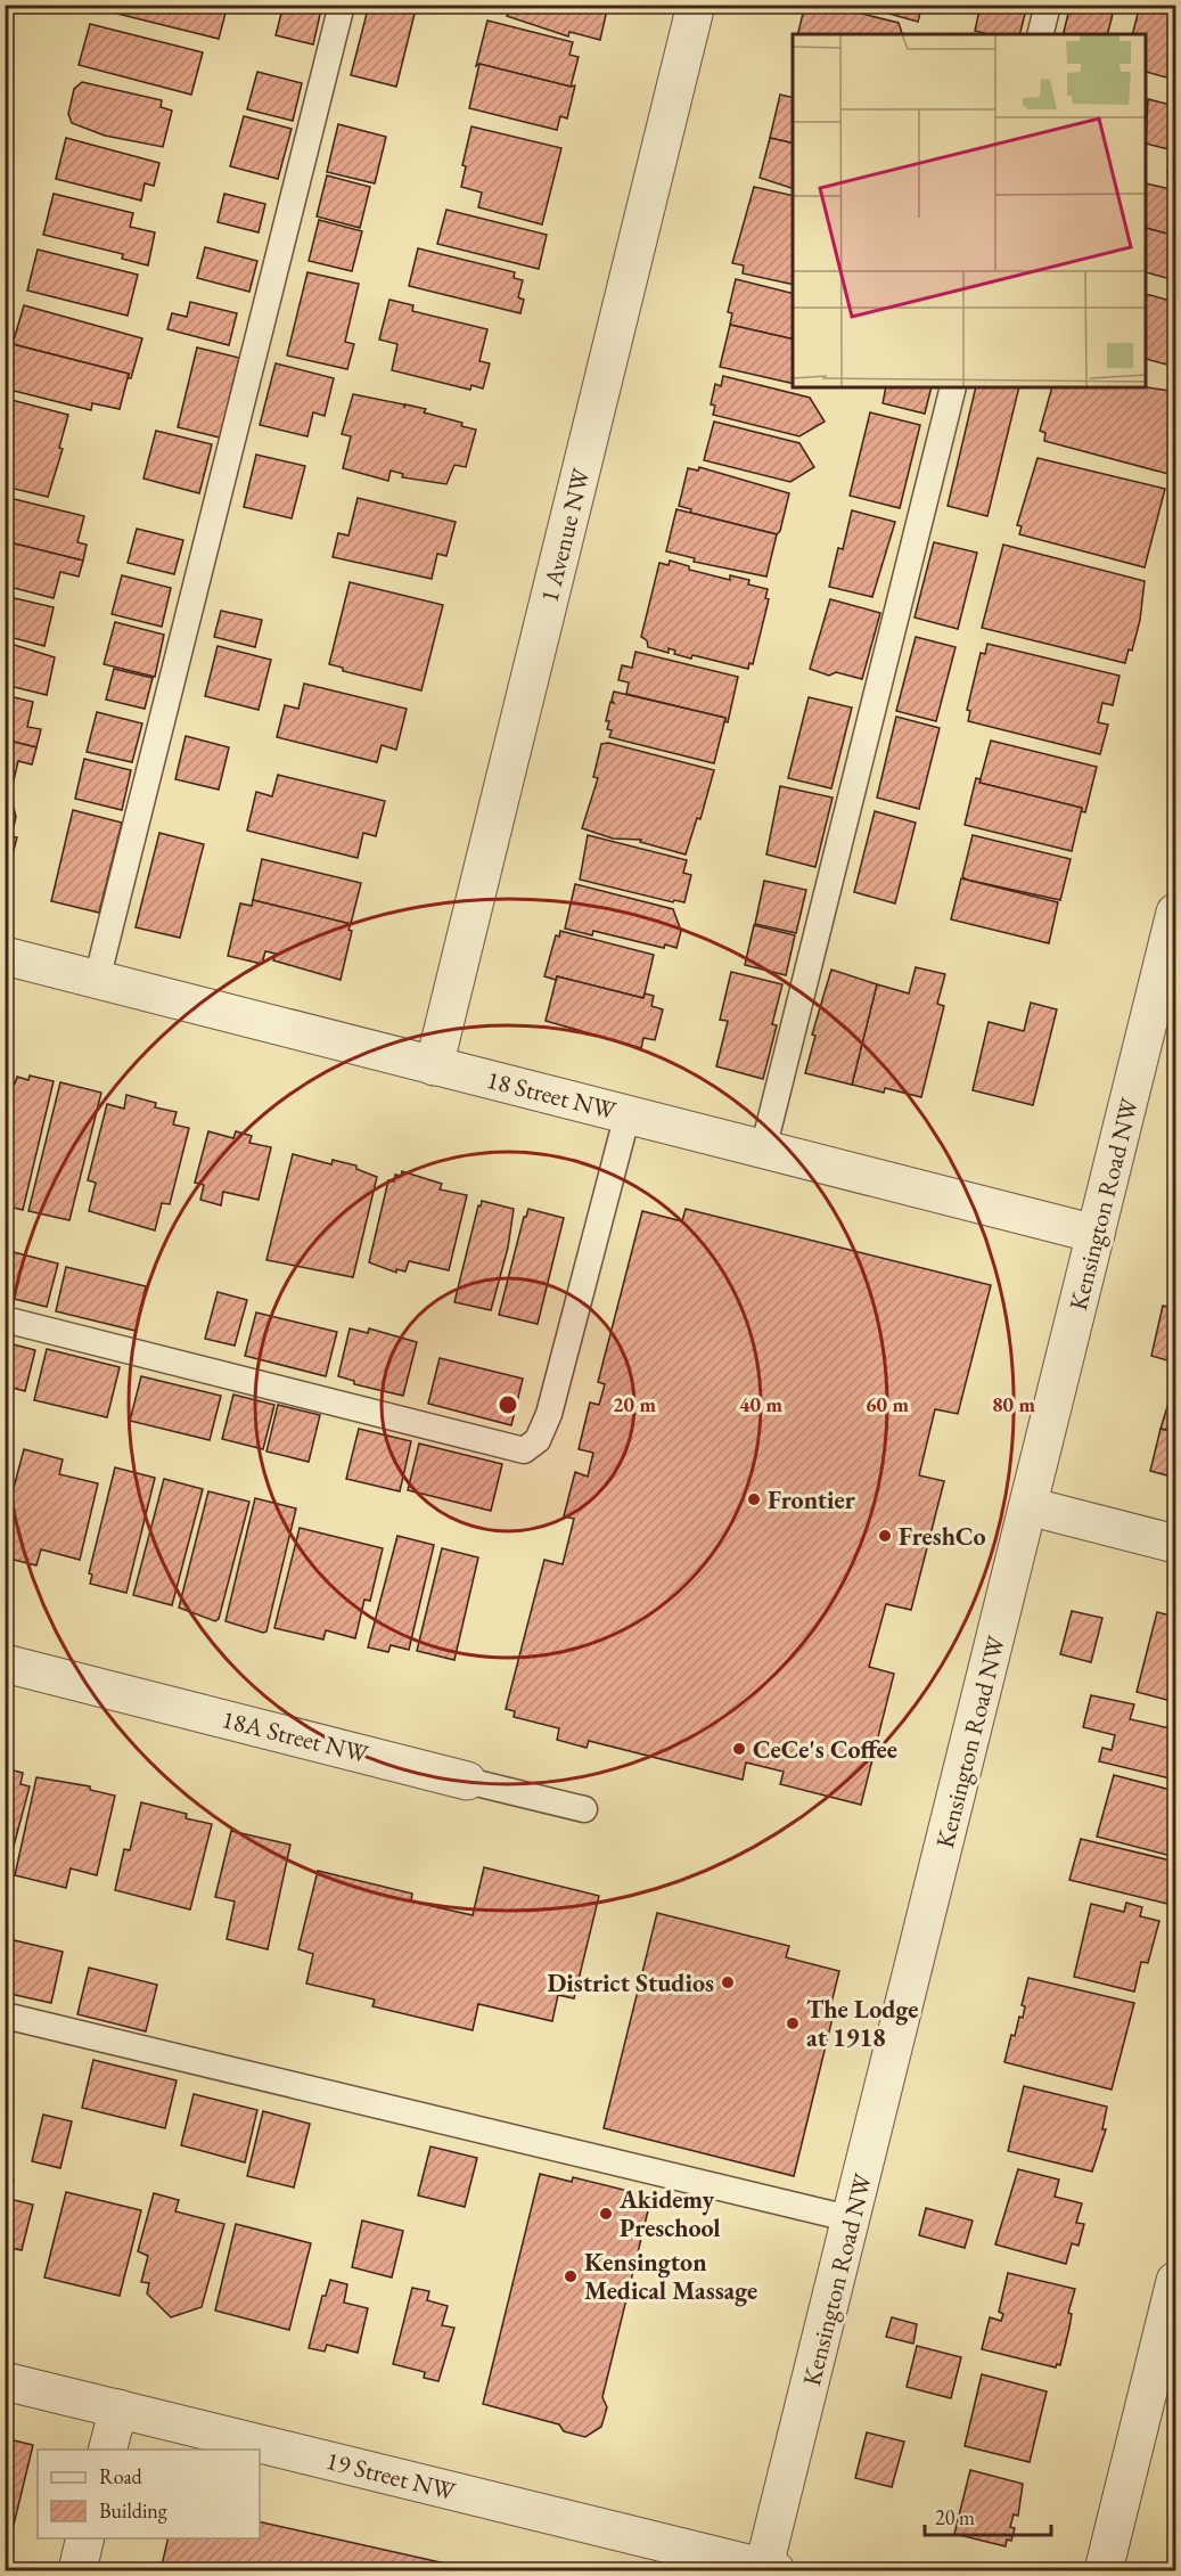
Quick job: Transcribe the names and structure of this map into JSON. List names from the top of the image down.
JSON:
{
  "streets": {
    "street": [
      "1 Avenue NW",
      "18 Street NW",
      "Kensington Road NW",
      "18A Street NW",
      "19 Street NW"
    ]
  },
  "crossings": [
    ["1 Avenue NW", "18 Street NW"],
    ["18 Street NW", "Kensington Road NW"],
    ["Kensington Road NW", "19 Street NW"]
  ],
  "places": [
    "Frontier",
    "FreshCo",
    "CeCe's Coffee",
    "District Studios",
    "The Lodge at 1918",
    "Akidemy Preschool",
    "Kensington Medical Massage"
  ],
  "legend": ["Road", "Building"],
  "scale_bar": "20 m",
  "rings": [
    "20 m",
    "40 m",
    "60 m",
    "80 m"
  ]
}
